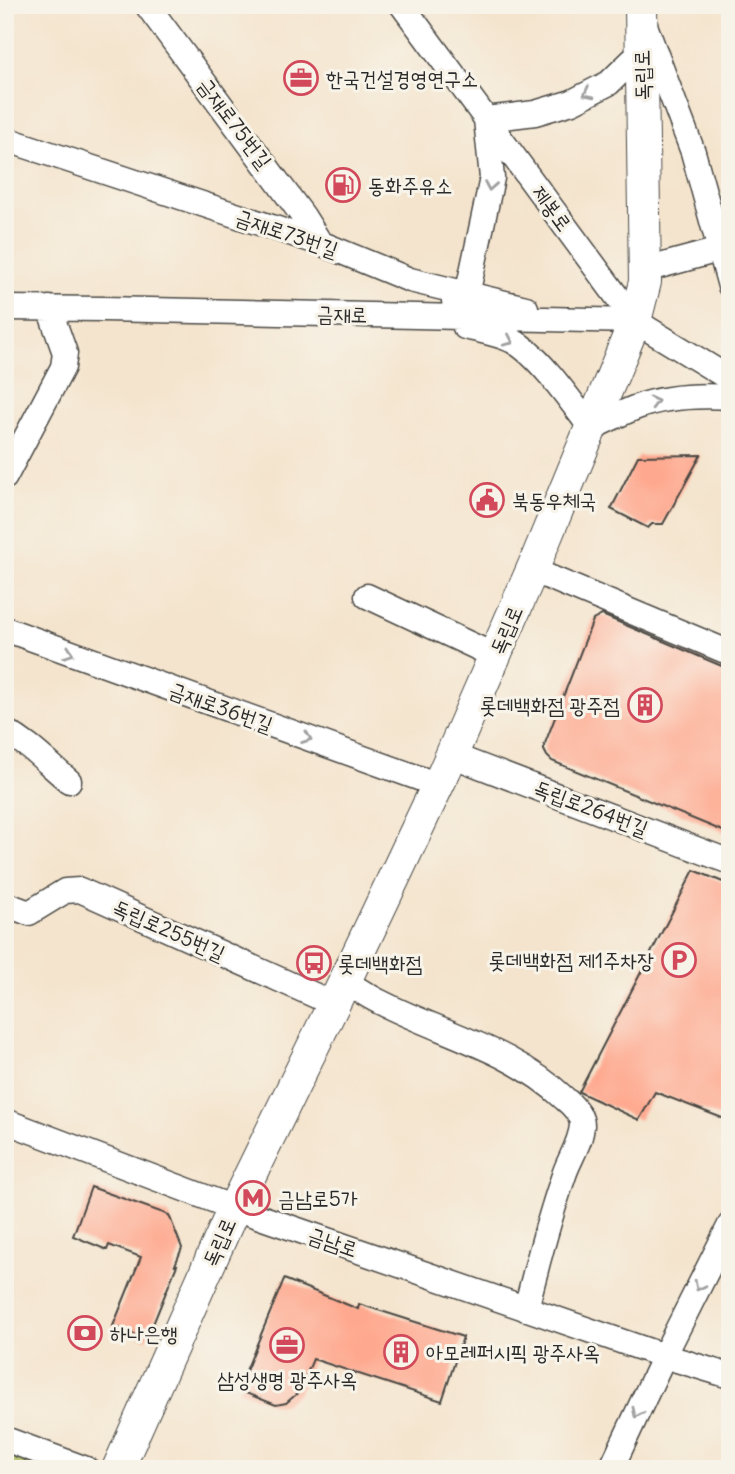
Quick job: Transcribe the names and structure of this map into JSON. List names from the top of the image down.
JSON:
{
  "streets": {
    "main road": ["독립로"],
    "street": [
      "금재로75번길",
      "제봉로",
      "금재로73번길",
      "금재로",
      "금재로36번길",
      "독립로264번길",
      "독립로255번길",
      "금남로"
    ]
  },
  "crossings": [
    ["독립로", "제봉로"],
    ["독립로", "금재로"],
    ["독립로", "금재로36번길"],
    ["독립로", "독립로264번길"],
    ["독립로", "독립로255번길"],
    ["독립로", "금남로"],
    ["금재로75번길", "금재로73번길"],
    ["제봉로", "금재로"],
    ["금재로73번길", "금재로"]
  ],
  "places": {
    "office": ["한국건설경영연구소", "삼성생명 광주사옥"],
    "fuel station": ["동화주유소"],
    "public building": ["북동우체국"],
    "building": ["롯데백화점 광주점", "아모레퍼시픽 광주사옥"],
    "parking": ["롯데백화점 제1주차장"],
    "bus stop": ["롯데백화점"],
    "metro station": ["금남로5가"],
    "bank": ["하나은행"]
  }
}
